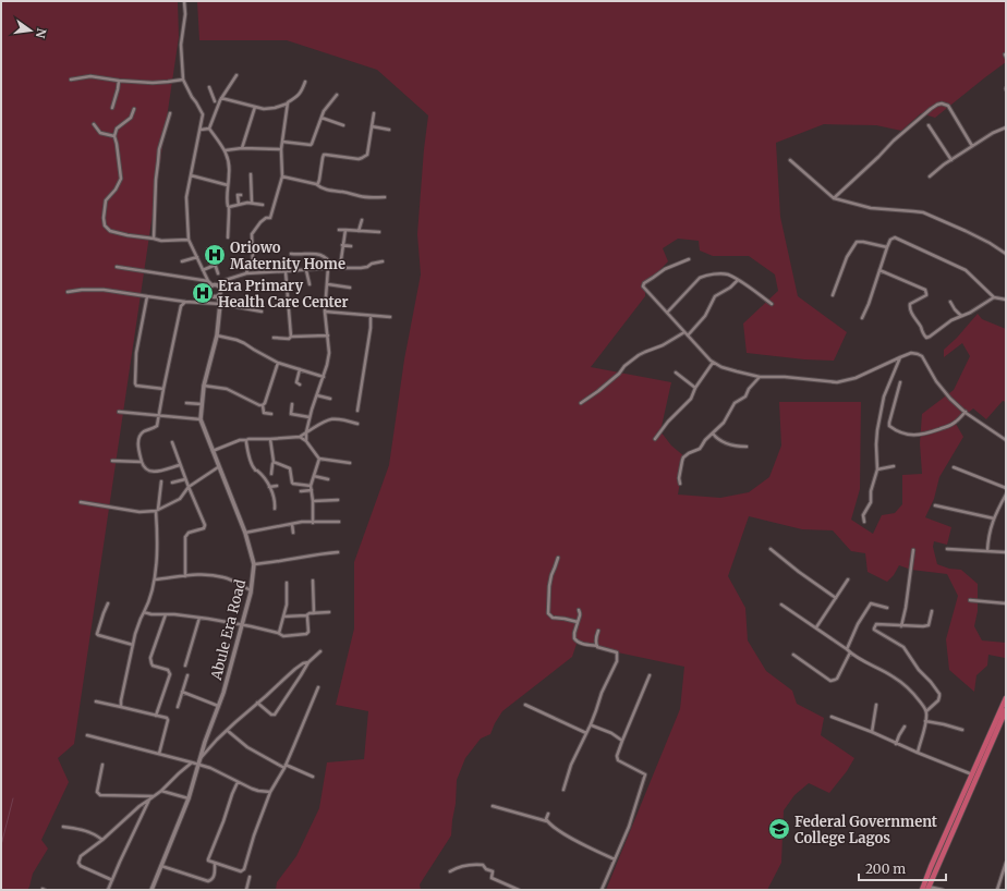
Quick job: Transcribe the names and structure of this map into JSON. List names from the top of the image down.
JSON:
{
  "streets": {
    "street": ["Abule Era Road"]
  },
  "places": {
    "hospital": ["Oriowo Maternity Home", "Era Primary Health Care Center"],
    "school or university": ["Federal Government College Lagos"]
  },
  "scale_bar": "200 m",
  "north": "right"
}
